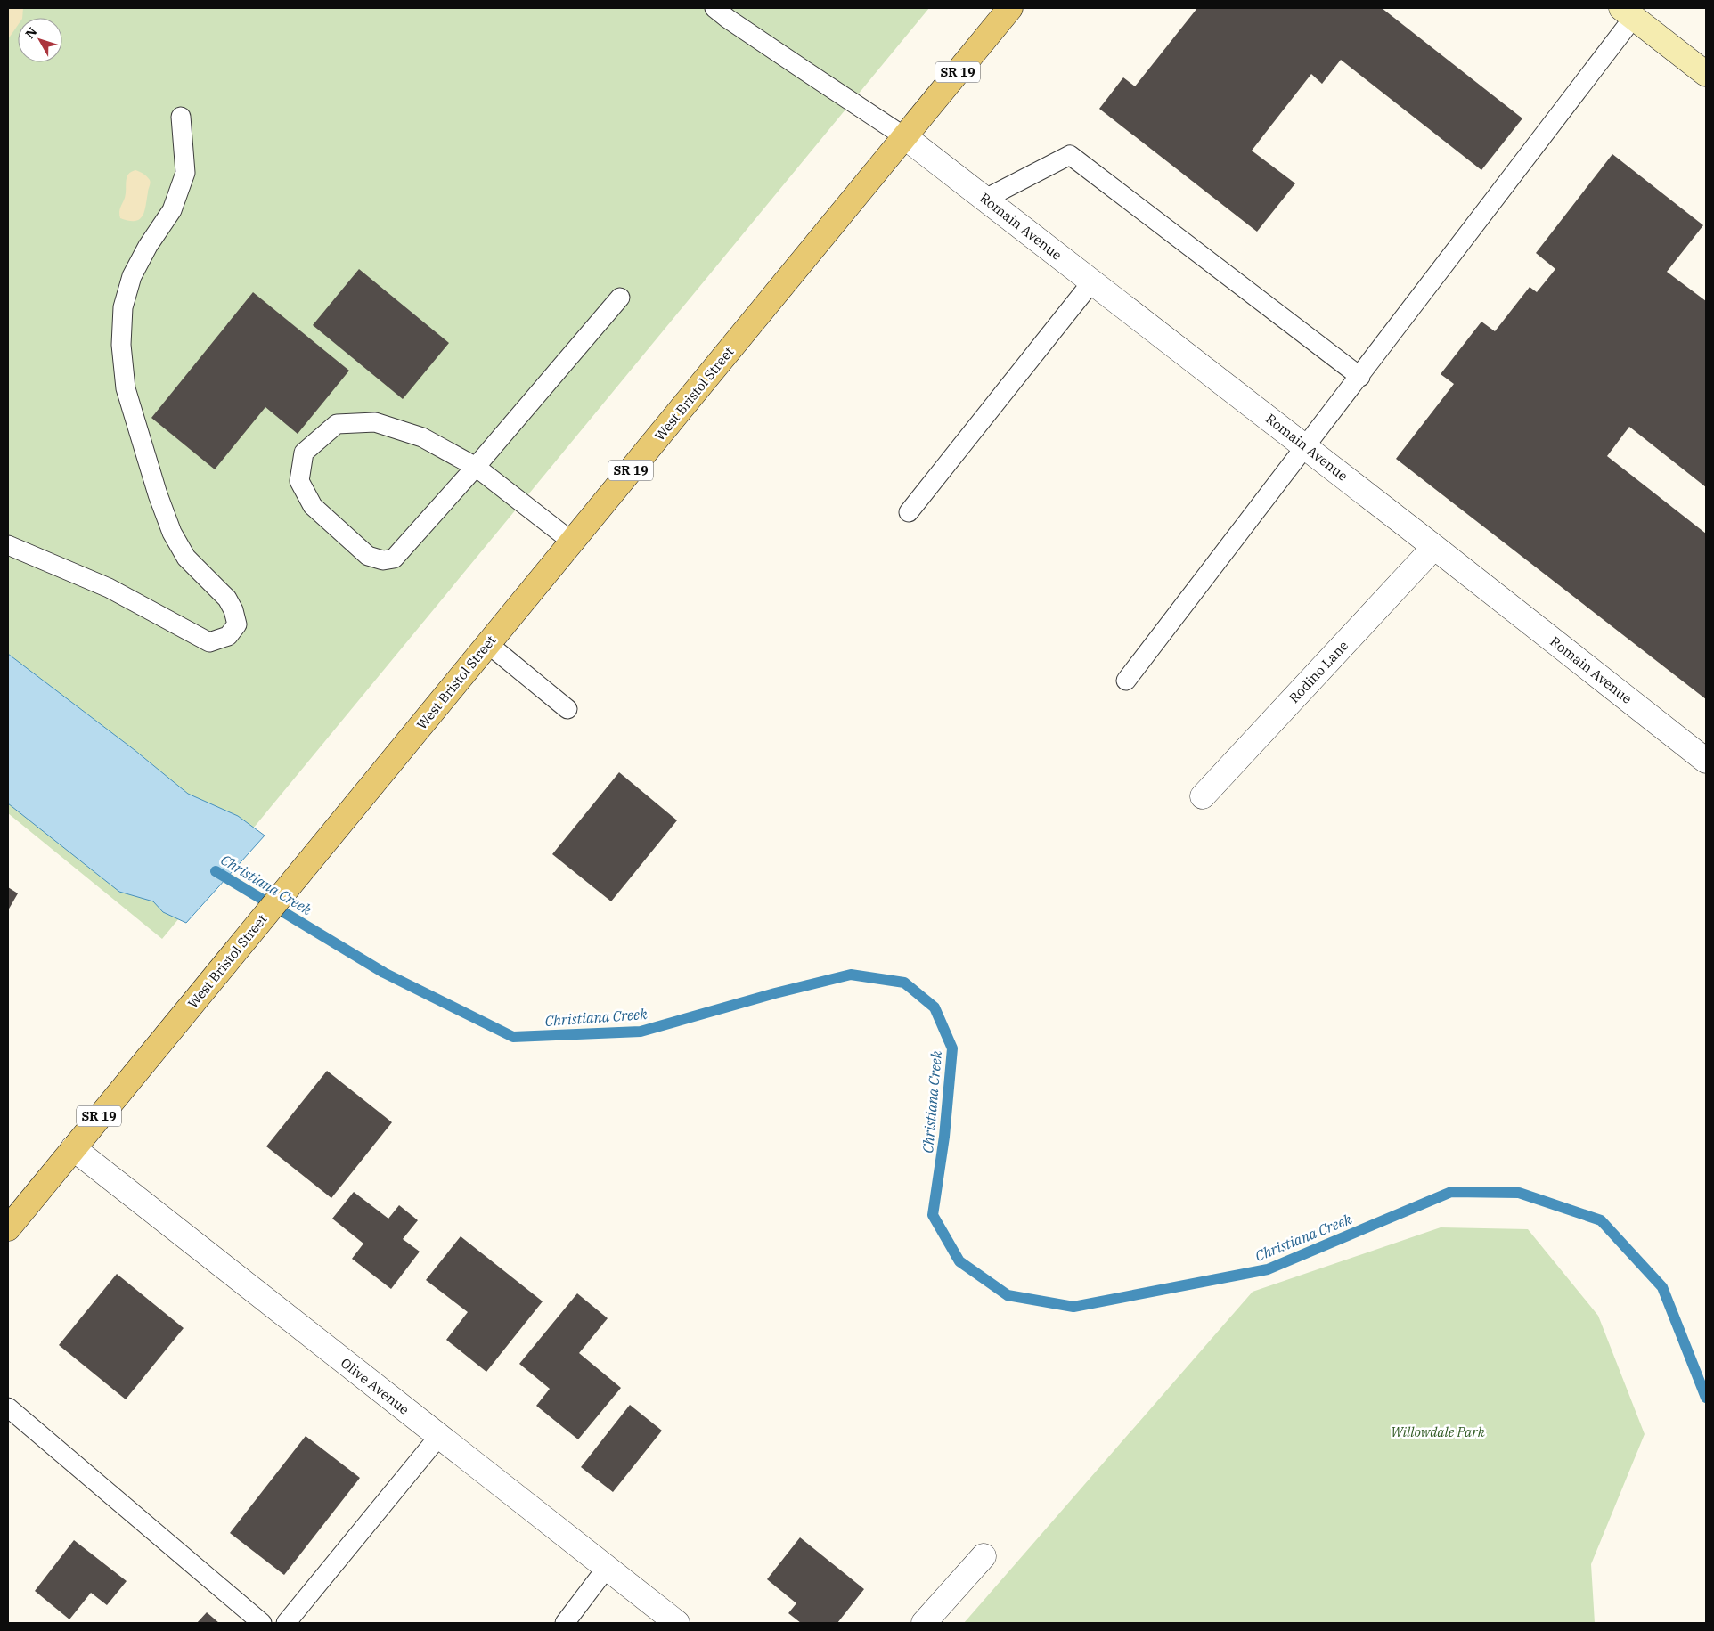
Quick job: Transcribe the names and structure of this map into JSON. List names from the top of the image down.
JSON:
{
  "streets": {
    "main road": ["SR 19", "West Bristol Street"],
    "street": ["Romain Avenue", "Rodino Lane", "Olive Avenue"]
  },
  "crossings": [
    ["SR 19", "Romain Avenue"],
    ["SR 19", "West Bristol Street"],
    ["Romain Avenue", "West Bristol Street"],
    ["Romain Avenue", "Rodino Lane"],
    ["West Bristol Street", "Olive Avenue"]
  ],
  "water": ["Christiana Creek"],
  "parks": ["Willowdale Park"],
  "north": "top left"
}
